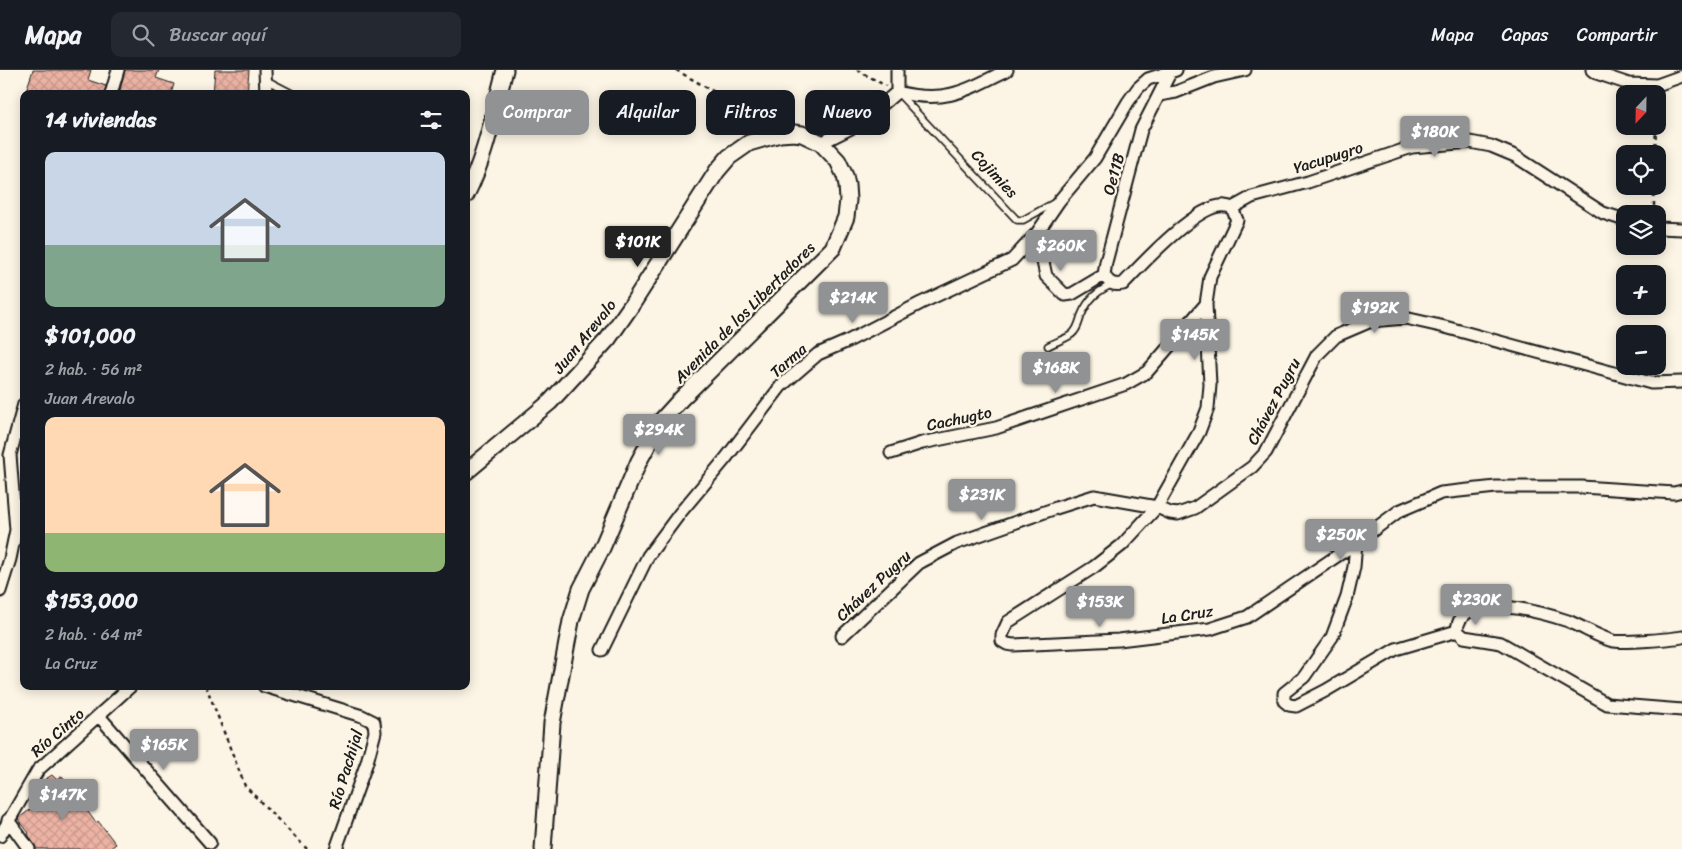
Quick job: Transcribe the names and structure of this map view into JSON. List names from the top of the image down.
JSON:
{
  "streets": {
    "street": [
      "Yacupugro",
      "Oe11B",
      "Avenida de los Libertadores",
      "Juan Arevalo",
      "Tarma",
      "Chávez Pugru",
      "Cachugto",
      "La Cruz",
      "Río Cinto",
      "Río Pachijal"
    ],
    "lane": ["Cojimies"]
  },
  "crossings": [
    ["Cojimies", "Tarma"],
    ["Oe11B", "Tarma"],
    ["Avenida de los Libertadores", "Juan Arevalo"],
    ["Chávez Pugru", "La Cruz"]
  ],
  "north": "bottom",
  "page": {
    "header": "Mapa",
    "search": "Buscar aquí",
    "nav": ["Mapa", "Capas", "Compartir"],
    "map_buttons": ["+", "−"],
    "chip": [
      "Comprar",
      "Alquilar",
      "Filtros",
      "Nuevo"
    ],
    "heading": "14 viviendas",
    "price": [
      "$180K",
      "$101K",
      "$260K",
      "$214K",
      "$192K",
      "$145K",
      "$168K",
      "$294K",
      "$231K",
      "$250K",
      "$230K",
      "$153K",
      "$165K",
      "$147K"
    ],
    "list": [
      {
        "name": "$101,000",
        "note": "2 hab. · 56 m² · Juan Arevalo"
      },
      {
        "name": "$153,000",
        "note": "2 hab. · 64 m² · La Cruz"
      }
    ]
  }
}
